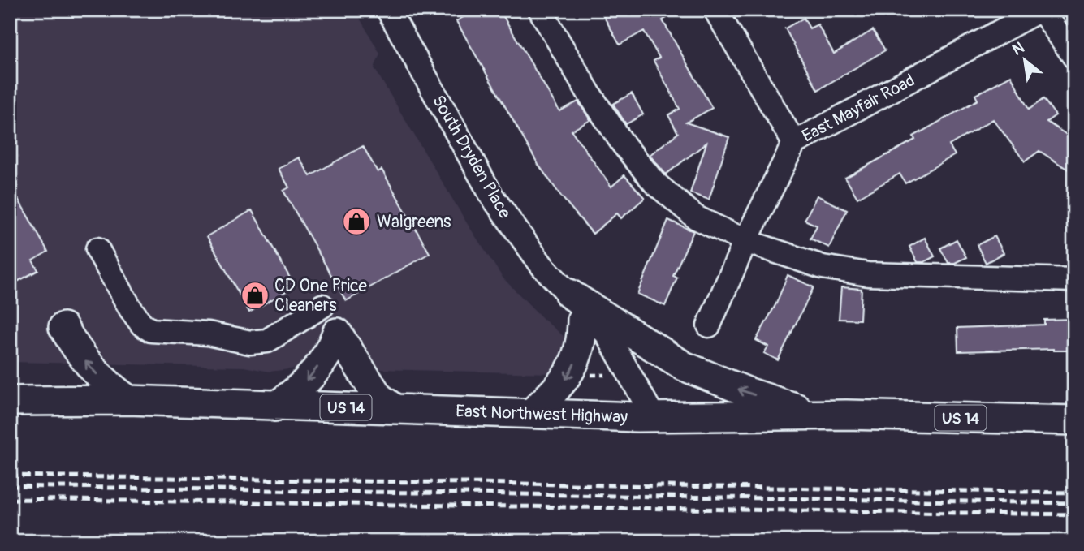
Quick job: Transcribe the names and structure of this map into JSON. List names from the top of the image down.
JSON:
{
  "streets": {
    "main road": ["US 14", "East Northwest Highway"],
    "street": ["East Mayfair Road", "South Dryden Place"]
  },
  "crossings": [
    ["South Dryden Place", "East Northwest Highway"]
  ],
  "places": {
    "shop": ["Walgreens", "CD One Price Cleaners"]
  },
  "north": "top left"
}
